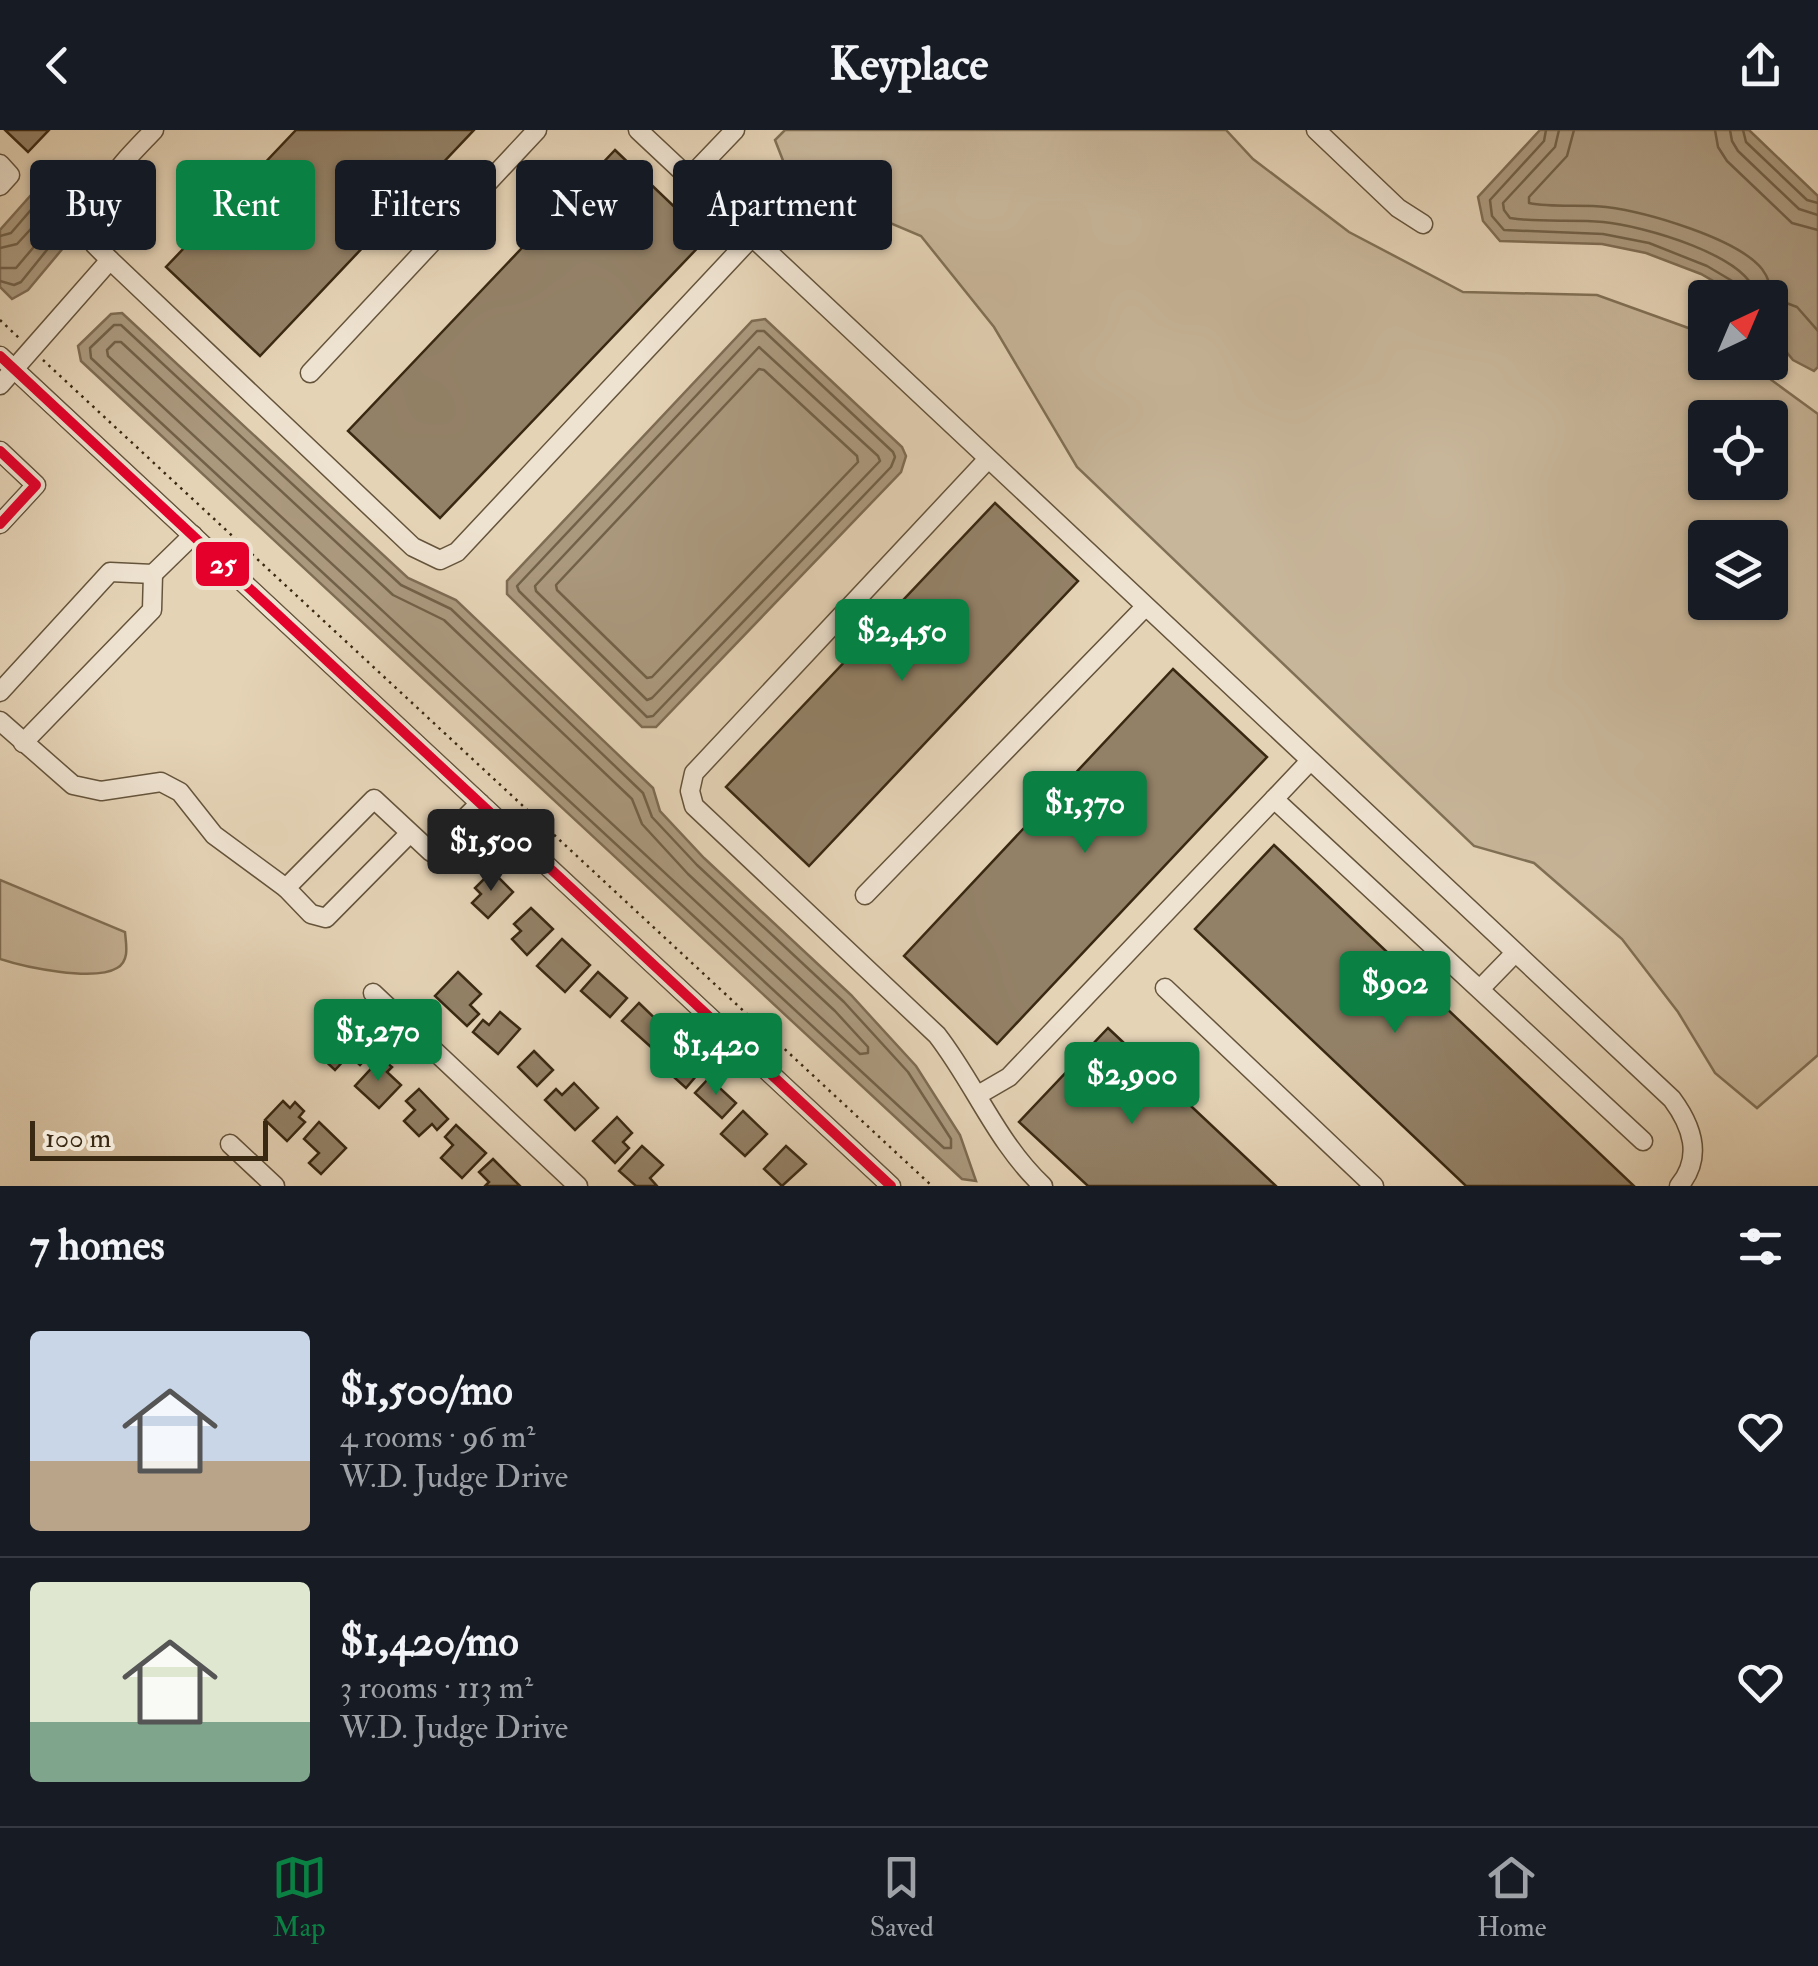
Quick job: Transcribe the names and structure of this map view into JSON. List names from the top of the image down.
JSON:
{
  "lines": ["transit line 25"],
  "scale_bar": "100 m",
  "north": "top right",
  "page": {
    "header": "Keyplace",
    "chip": [
      "Buy",
      "Rent",
      "Filters",
      "New",
      "Apartment"
    ],
    "price": [
      "$2,450",
      "$1,370",
      "$1,500",
      "$902",
      "$1,270",
      "$1,420",
      "$2,900"
    ],
    "scale": "100 m",
    "heading": "7 homes",
    "list": [
      {
        "name": "$1,500/mo",
        "note": "4 rooms · 96 m² · W.D. Judge Drive"
      },
      {
        "name": "$1,420/mo",
        "note": "3 rooms · 113 m² · W.D. Judge Drive"
      }
    ],
    "tabs": ["Map", "Saved", "Home"]
  }
}
